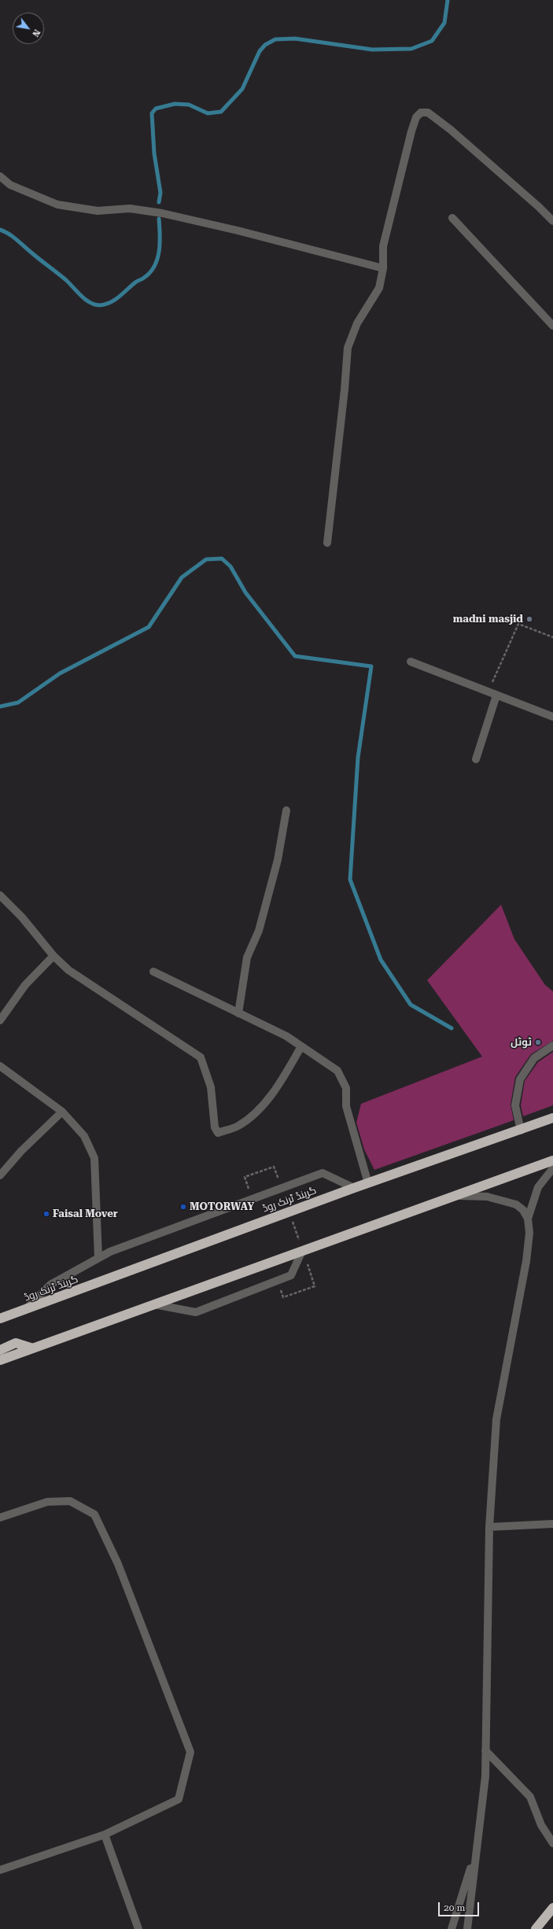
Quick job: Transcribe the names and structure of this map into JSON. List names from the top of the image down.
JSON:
{
  "streets": {
    "highway": ["گرینڈ ٹرنک روڈ"]
  },
  "places": [
    "madni masjid",
    "ٹوٹل",
    "MOTORWAY",
    "Faisal Mover"
  ],
  "scale_bar": "20 m",
  "north": "bottom right"
}
